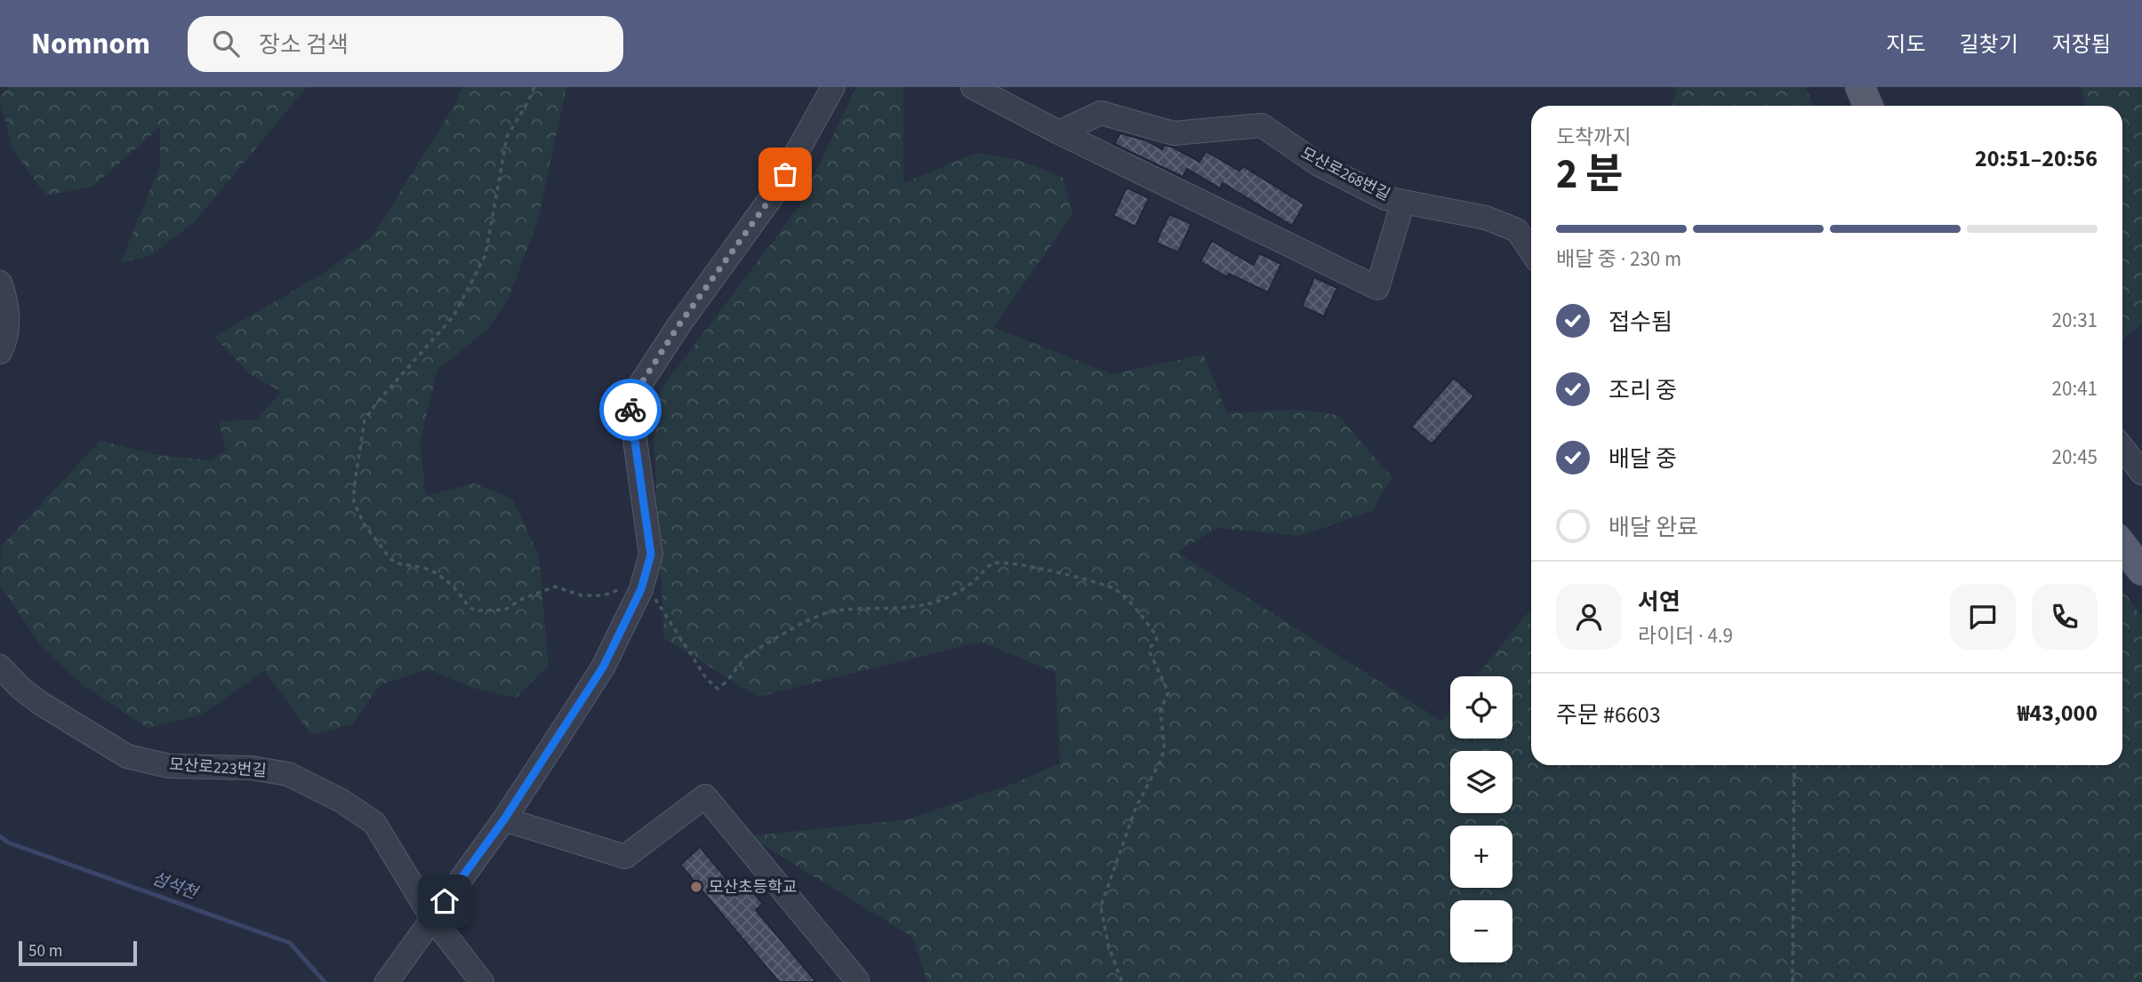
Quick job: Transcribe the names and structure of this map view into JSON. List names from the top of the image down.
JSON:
{
  "streets": {
    "street": ["모산로268번길", "모산로223번길"]
  },
  "water": ["섬석천"],
  "places": ["모산초등학교"],
  "scale_bar": "50 m",
  "page": {
    "header": "Nomnom",
    "search": "장소 검색",
    "nav": ["지도", "길찾기", "저장됨"],
    "heading": ["2 분", "도착까지", "20:51–20:56"],
    "panel": [
      "서연",
      "라이더 · 4.9",
      "주문 #6603",
      "₩43,000"
    ],
    "bar": "배달 중 · 230 m",
    "list": [
      ["접수됨", "20:31"],
      ["조리 중", "20:41"],
      ["배달 중", "20:45"],
      "배달 완료"
    ],
    "map_buttons": ["+", "−"],
    "scale": "50 m"
  }
}
